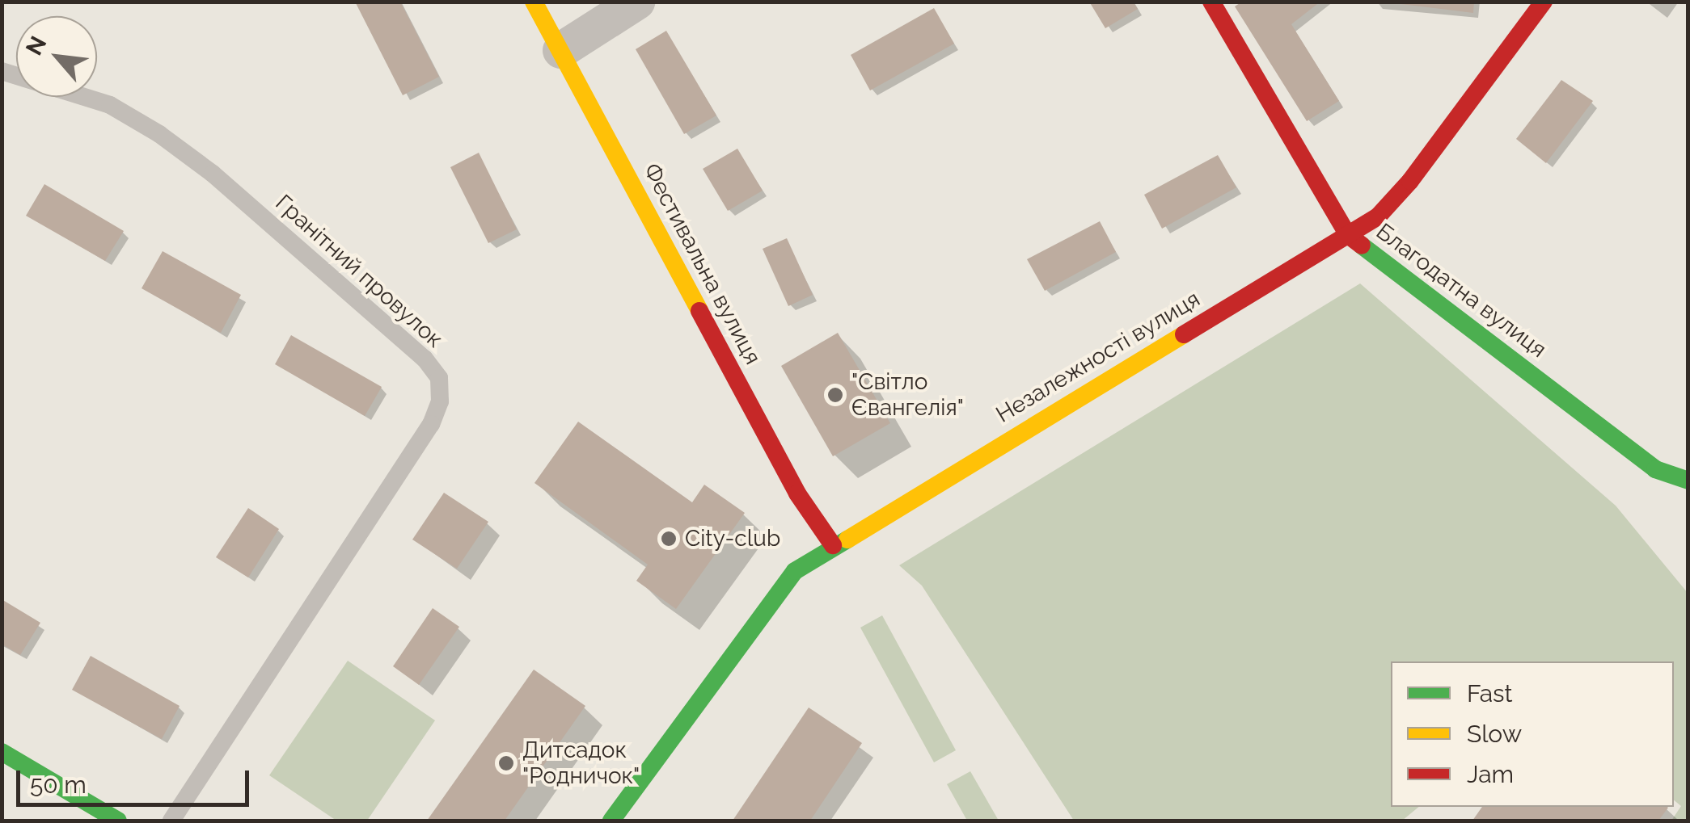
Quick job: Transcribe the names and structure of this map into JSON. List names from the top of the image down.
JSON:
{
  "streets": {
    "street": ["Фестивальна вулиця", "Благодатна вулиця", "Незалежності вулиця"],
    "lane": ["Гранітний провулок"]
  },
  "crossings": [
    ["Фестивальна вулиця", "Незалежності вулиця"],
    ["Благодатна вулиця", "Незалежності вулиця"]
  ],
  "places": ["\"Світло Євангелія\"", "City-club", "Дитсадок \"Родничок\""],
  "legend": ["Fast", "Slow", "Jam"],
  "scale_bar": "50 m",
  "north": "top left"
}
